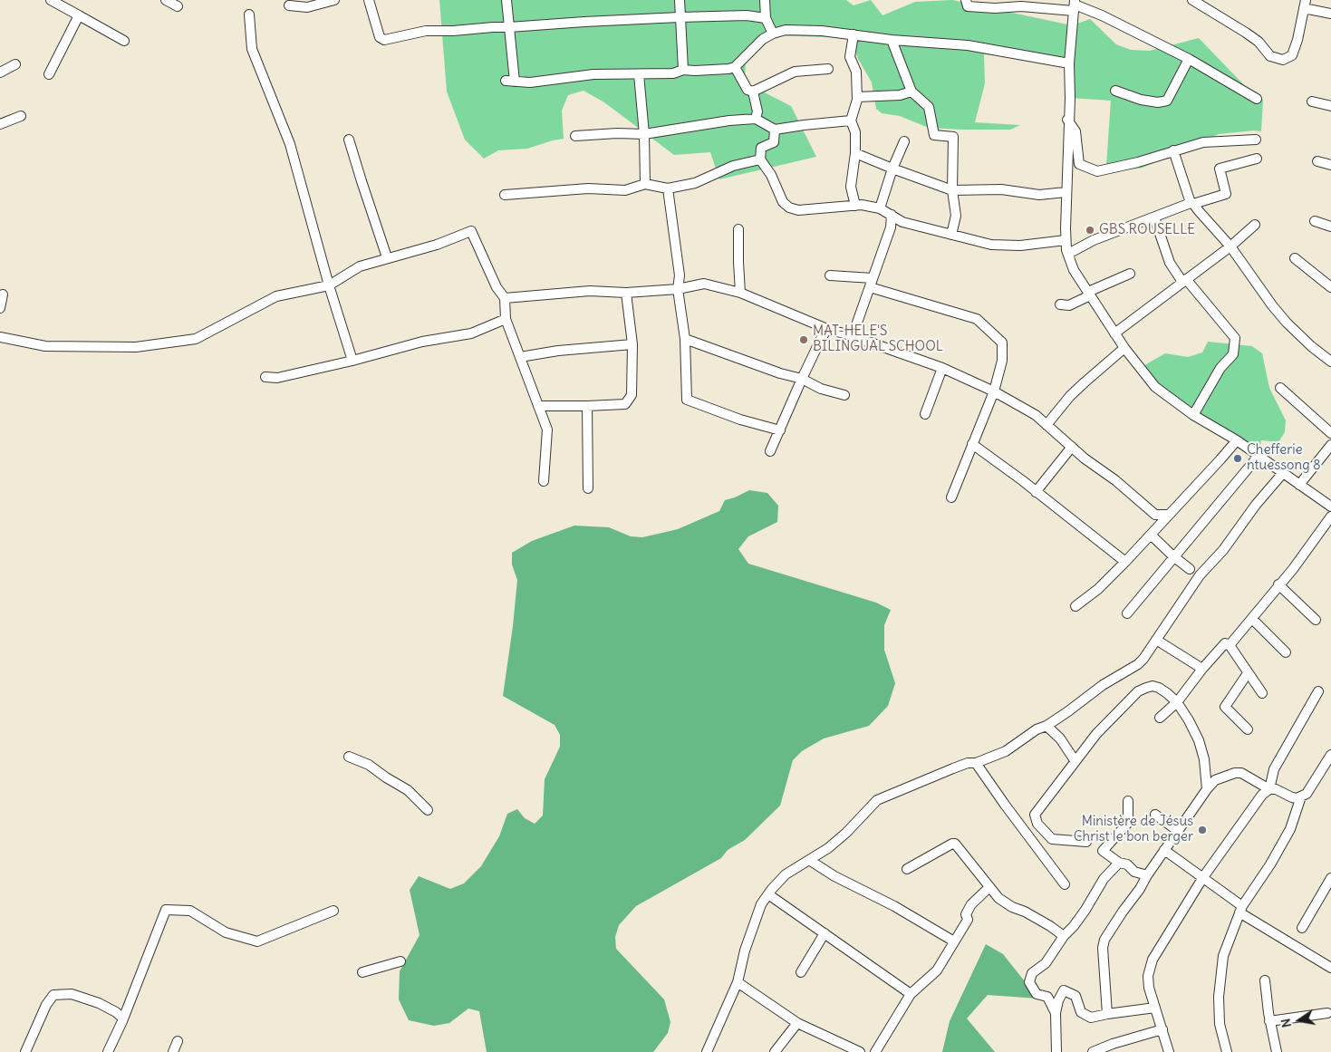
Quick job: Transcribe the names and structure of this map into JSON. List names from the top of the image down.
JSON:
{
  "places": [
    "GBS ROUSELLE",
    "MAT-HELE'S BILINGUAL SCHOOL",
    "Chefferie ntuessong 8",
    "Ministère de Jésus Christ le bon berger"
  ],
  "north": "left"
}
